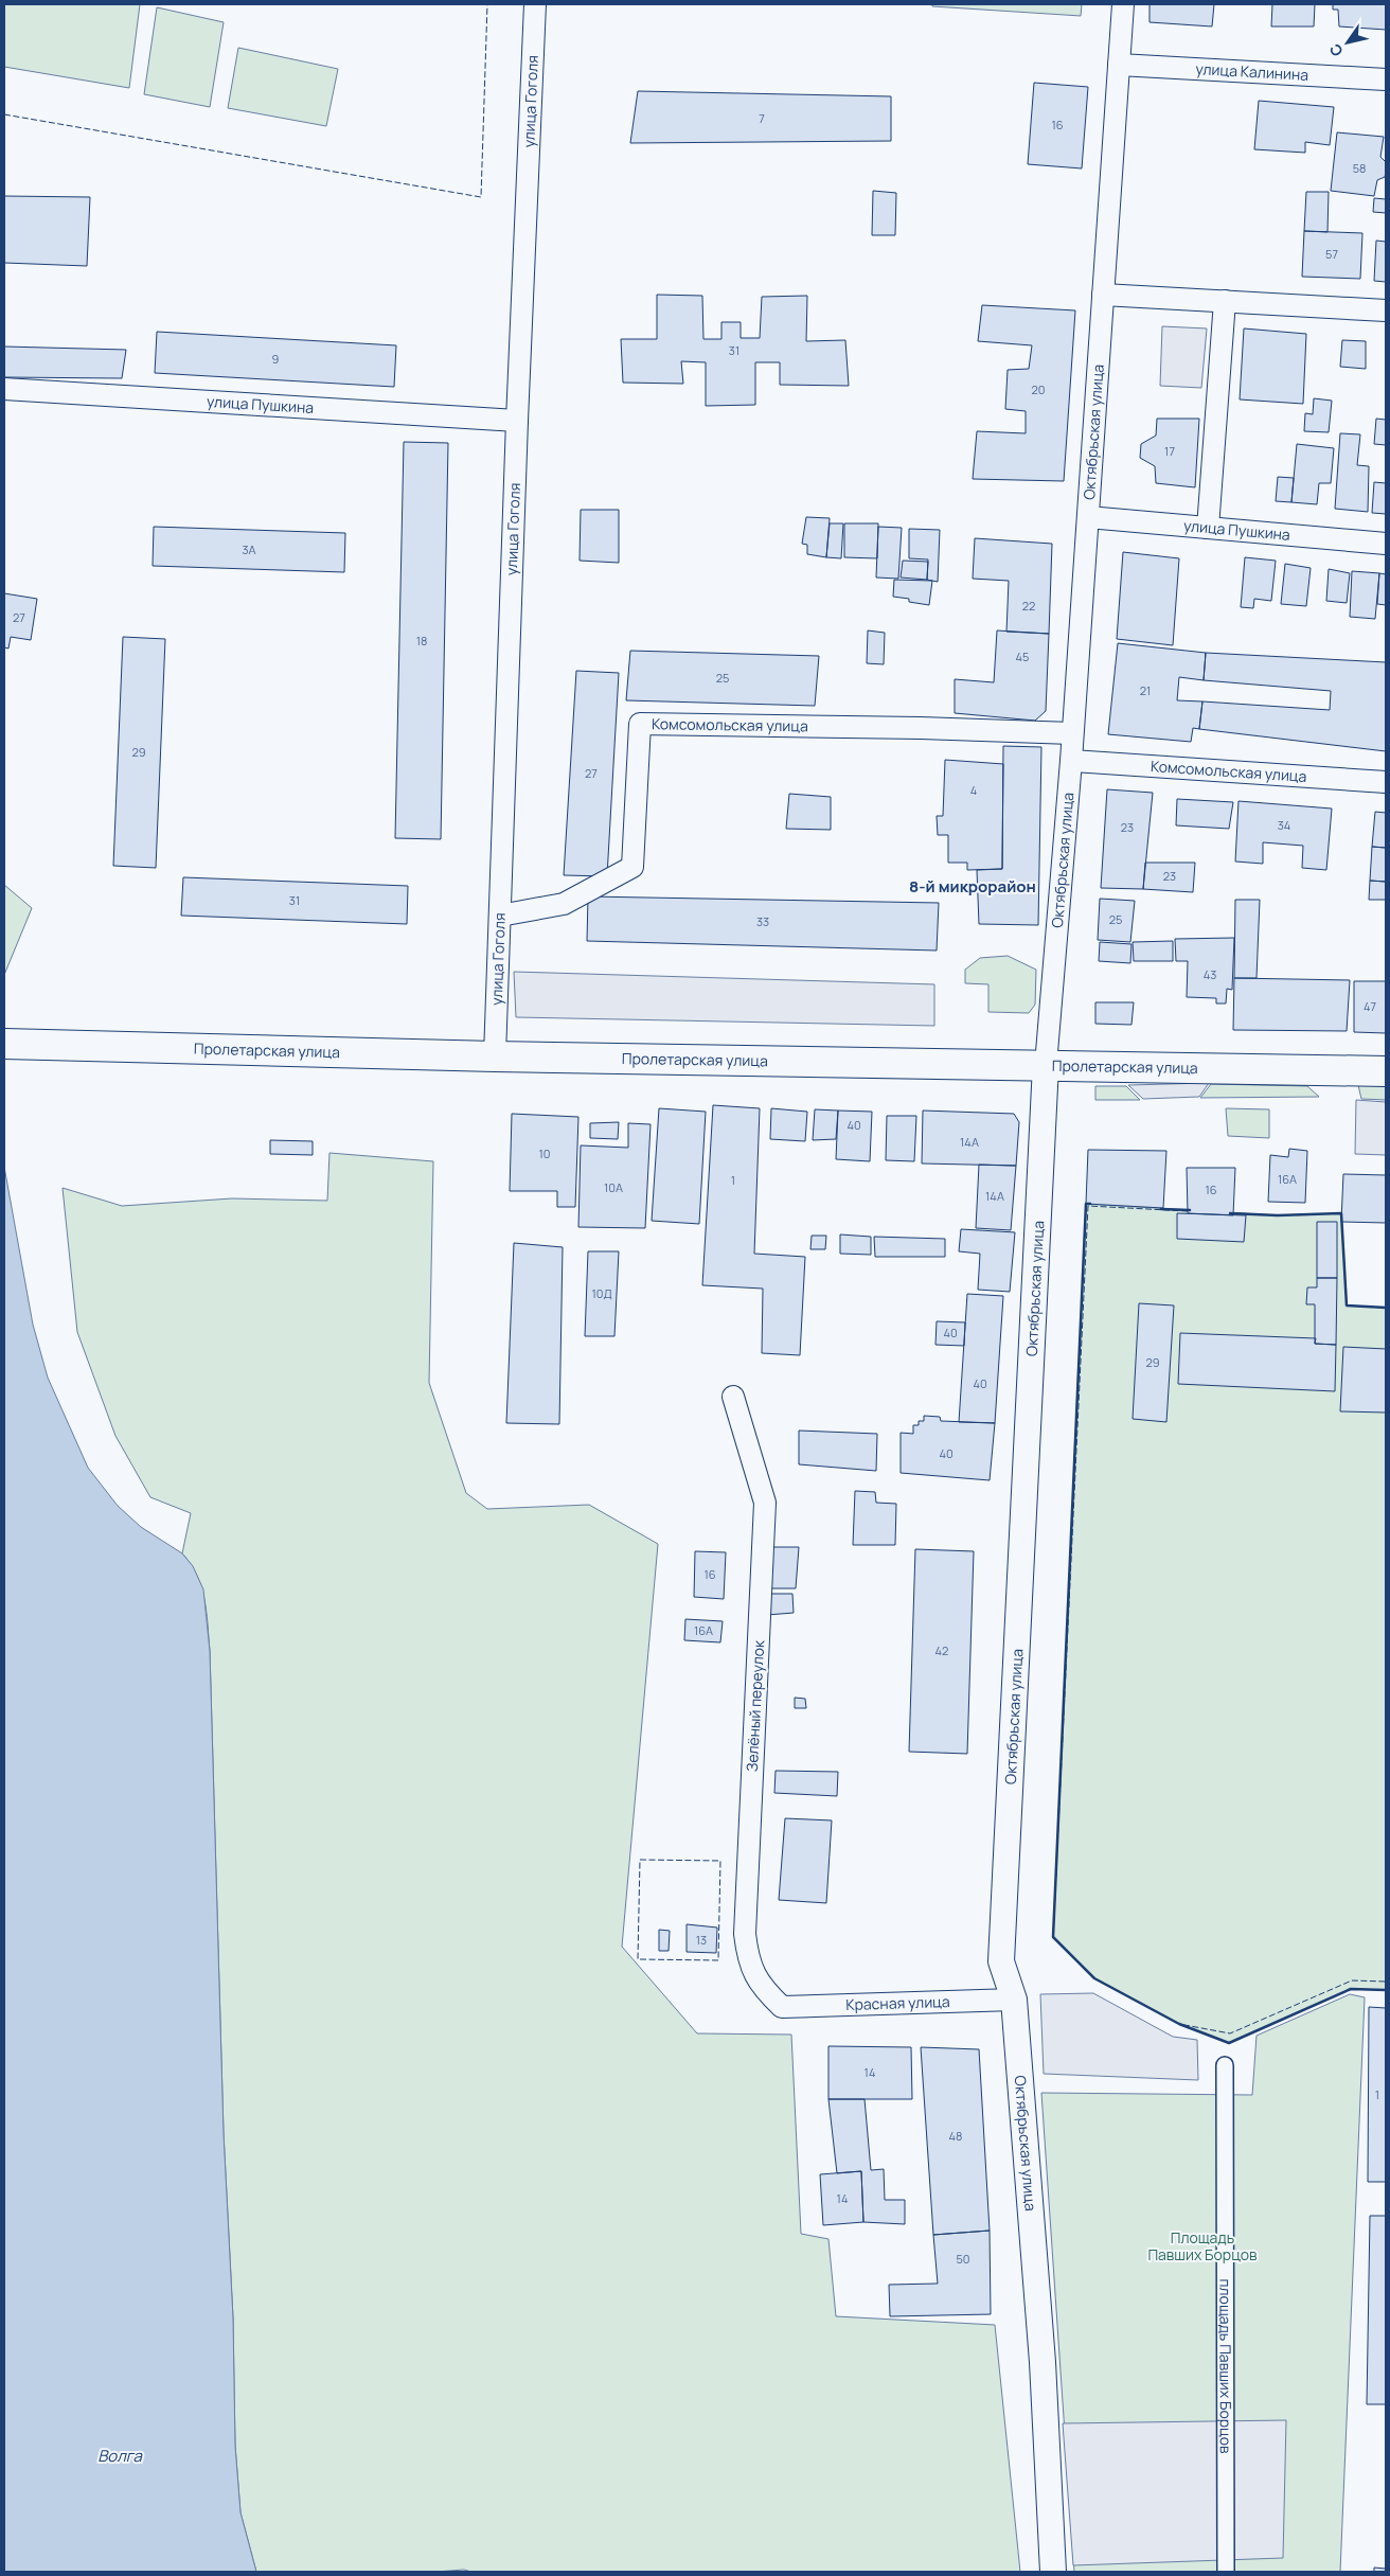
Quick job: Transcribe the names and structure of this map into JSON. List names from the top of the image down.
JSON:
{
  "streets": {
    "main road": ["Пролетарская улица"],
    "street": [
      "улица Калинина",
      "улица Гоголя",
      "улица Пушкина",
      "Октябрьская улица",
      "Комсомольская улица",
      "Зелёный переулок",
      "Красная улица",
      "площадь Павших Борцов"
    ]
  },
  "crossings": [
    ["улица Калинина", "Октябрьская улица"],
    ["улица Гоголя", "улица Пушкина"],
    ["улица Гоголя", "Комсомольская улица"],
    ["улица Гоголя", "Пролетарская улица"],
    ["улица Пушкина", "Октябрьская улица"],
    ["Октябрьская улица", "Комсомольская улица"],
    ["Октябрьская улица", "Пролетарская улица"],
    ["Октябрьская улица", "Красная улица"],
    ["Зелёный переулок", "Красная улица"]
  ],
  "districts": ["8-й микрорайон"],
  "water": ["Волга"],
  "parks": ["Площадь Павших Борцов"],
  "house_numbers": [
    "7",
    "16",
    "58",
    "57",
    "31",
    "9",
    "20",
    "17",
    "3А",
    "22",
    "27",
    "18",
    "45",
    "25",
    "21",
    "29",
    "27",
    "4",
    "34",
    "23",
    "23",
    "31",
    "25",
    "33",
    "43",
    "47",
    "40",
    "14А",
    "10",
    "16А",
    "1",
    "10А",
    "16",
    "14А",
    "10Д",
    "40",
    "29",
    "40",
    "40",
    "16",
    "16А",
    "42",
    "13",
    "14",
    "1",
    "48",
    "14",
    "50"
  ],
  "north": "bottom left"
}
